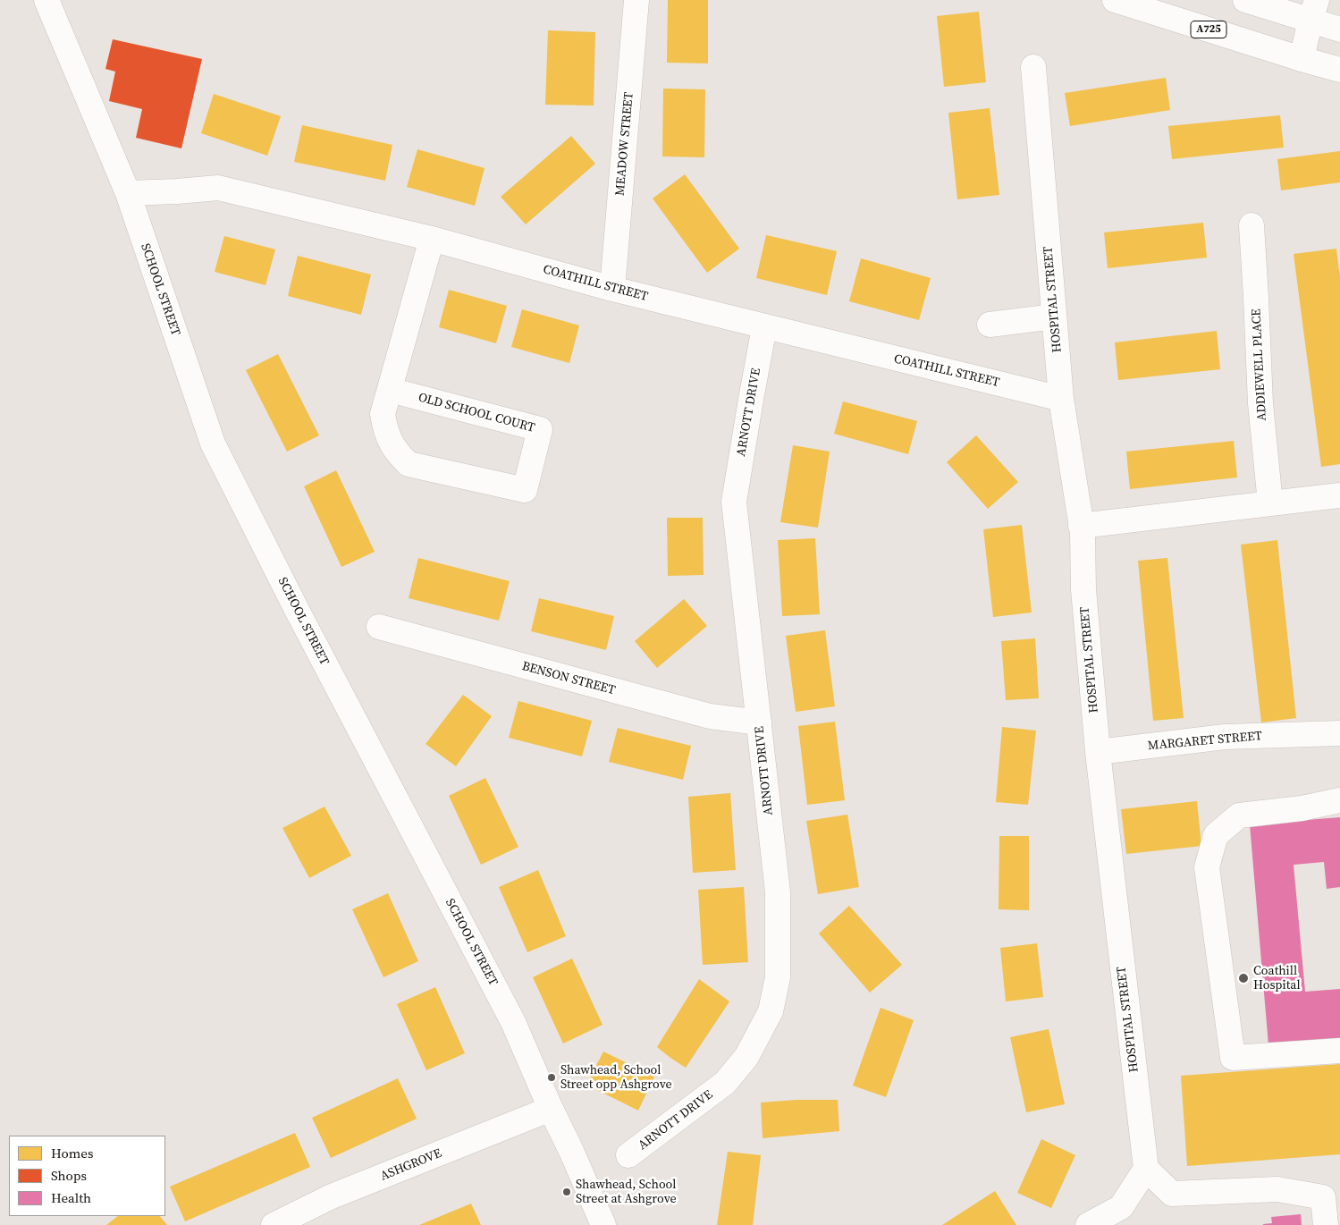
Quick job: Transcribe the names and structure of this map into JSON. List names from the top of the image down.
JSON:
{
  "streets": {
    "street": [
      "A725",
      "MEADOW STREET",
      "COATHILL STREET",
      "SCHOOL STREET",
      "HOSPITAL STREET",
      "ADDIEWELL PLACE",
      "ARNOTT DRIVE",
      "OLD SCHOOL COURT",
      "BENSON STREET",
      "MARGARET STREET",
      "ASHGROVE"
    ]
  },
  "crossings": [
    ["MEADOW STREET", "COATHILL STREET"],
    ["COATHILL STREET", "SCHOOL STREET"],
    ["COATHILL STREET", "HOSPITAL STREET"],
    ["COATHILL STREET", "ARNOTT DRIVE"],
    ["COATHILL STREET", "OLD SCHOOL COURT"],
    ["SCHOOL STREET", "ASHGROVE"],
    ["HOSPITAL STREET", "MARGARET STREET"],
    ["ARNOTT DRIVE", "BENSON STREET"]
  ],
  "places": ["Coathill Hospital", "Shawhead, School Street opp Ashgrove", "Shawhead, School Street at Ashgrove"],
  "legend": ["Homes", "Shops", "Health"]
}
